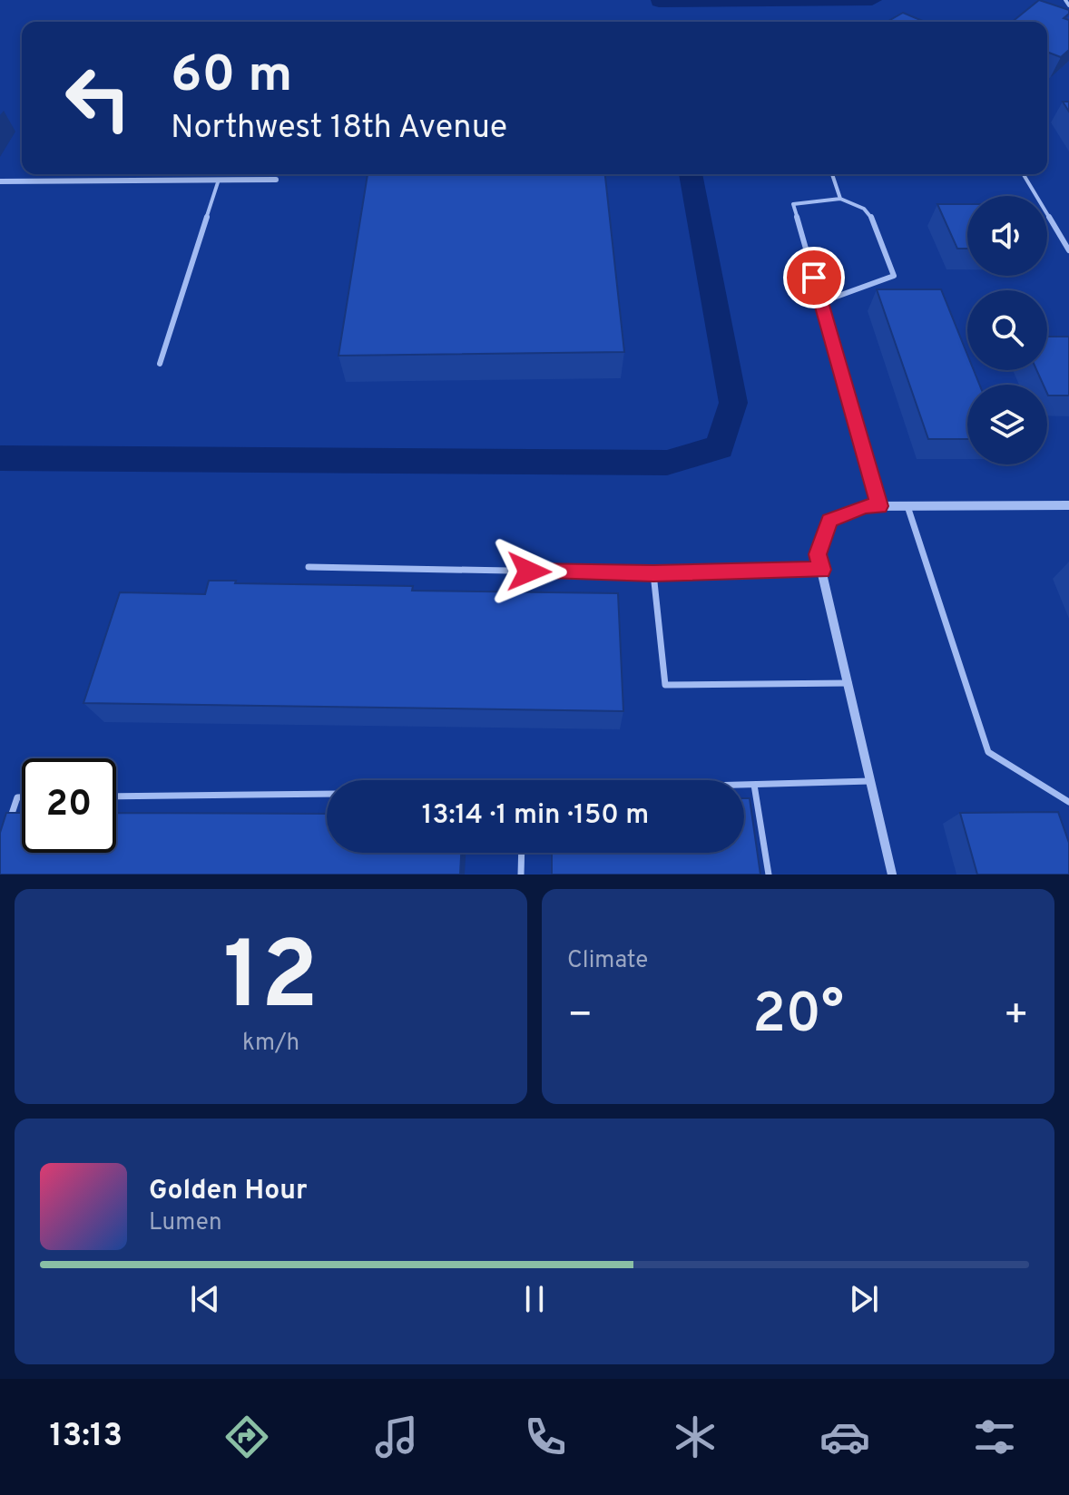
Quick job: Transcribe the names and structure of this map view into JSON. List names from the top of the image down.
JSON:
{
  "page": {
    "turn": ["60 m", "Northwest 18th Avenue"],
    "limit": "20",
    "trip": "13:14 · 1 min · 150 m",
    "tile": [
      ["12", "km/h"],
      "Climate"
    ],
    "heat": ["−", "20°", "+"],
    "song": ["Golden Hour", "Lumen"],
    "tabs": "13:13"
  }
}
